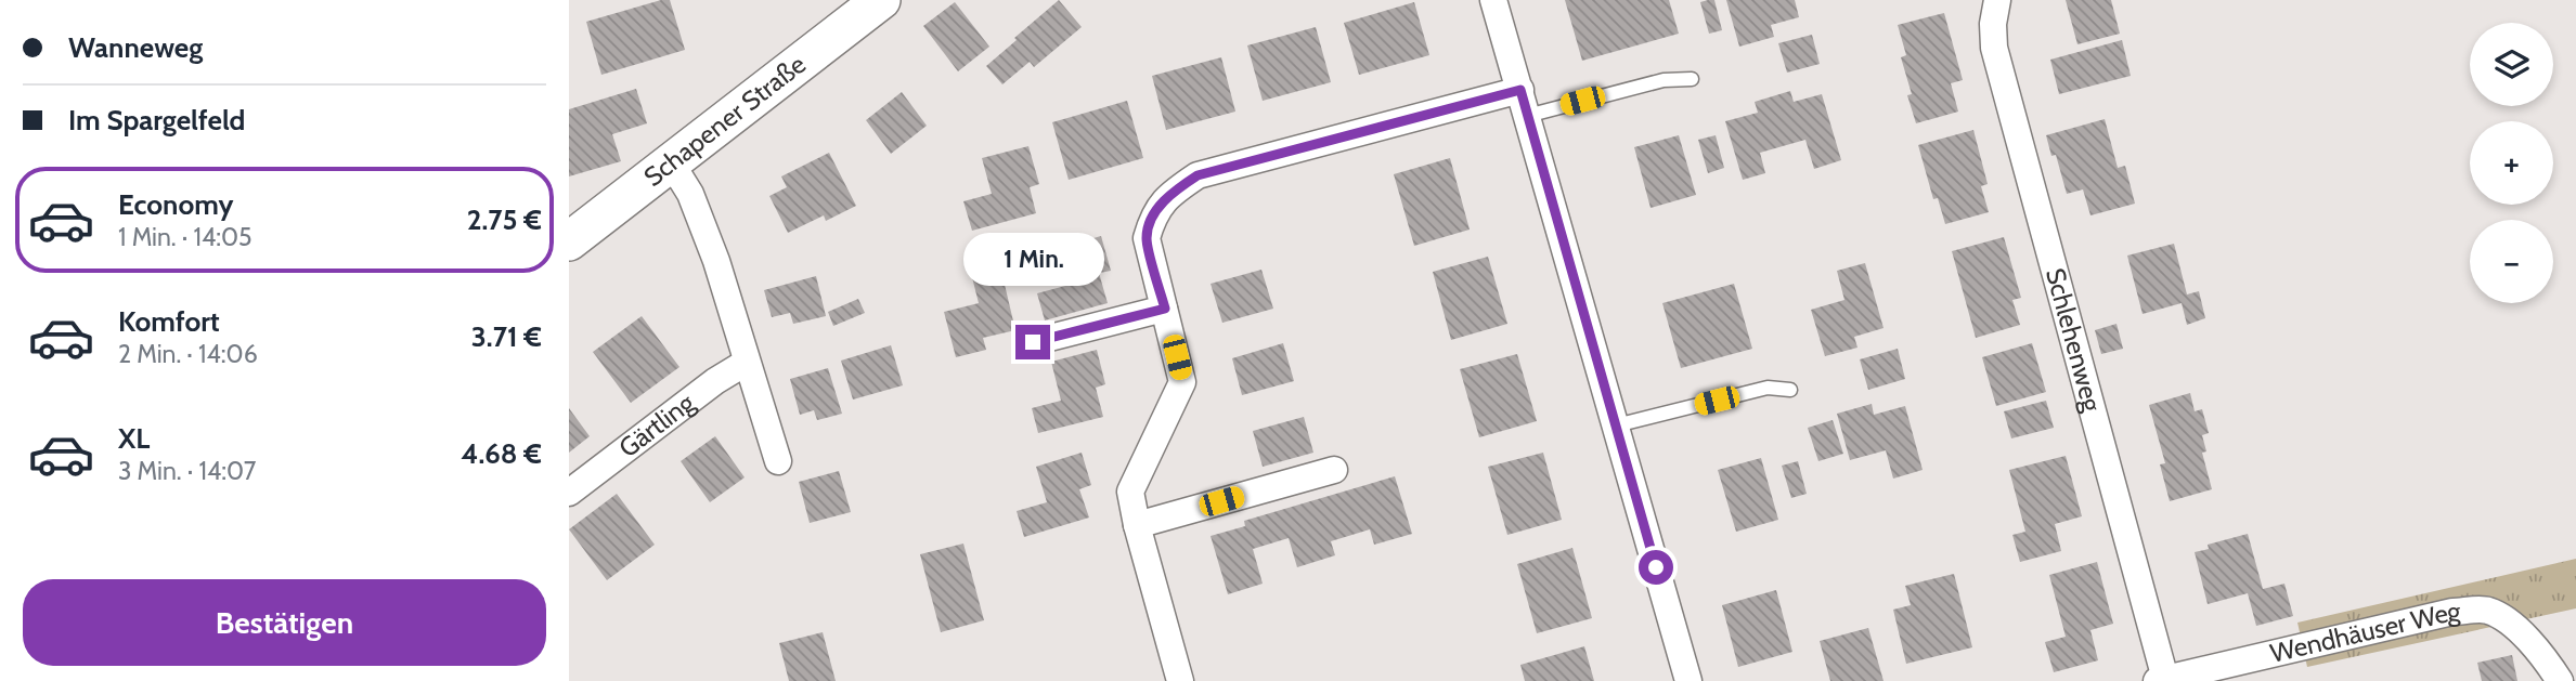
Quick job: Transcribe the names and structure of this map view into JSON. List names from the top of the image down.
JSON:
{
  "streets": {
    "street": [
      "Schapener Straße",
      "Schlehenweg",
      "Gärtling",
      "Wendhäuser Weg"
    ]
  },
  "crossings": [
    ["Schlehenweg", "Wendhäuser Weg"]
  ],
  "page": {
    "banner": ["Wanneweg", "Im Spargelfeld"],
    "map_buttons": ["+", "−"],
    "list": [
      {
        "name": "Economy",
        "note": "1 Min. · 14:05",
        "value": "2.75 €"
      },
      {
        "name": "Komfort",
        "note": "2 Min. · 14:06",
        "value": "3.71 €"
      },
      {
        "name": "XL",
        "note": "3 Min. · 14:07",
        "value": "4.68 €"
      }
    ],
    "bubble": "1 Min.",
    "buttons": "Bestätigen"
  }
}
